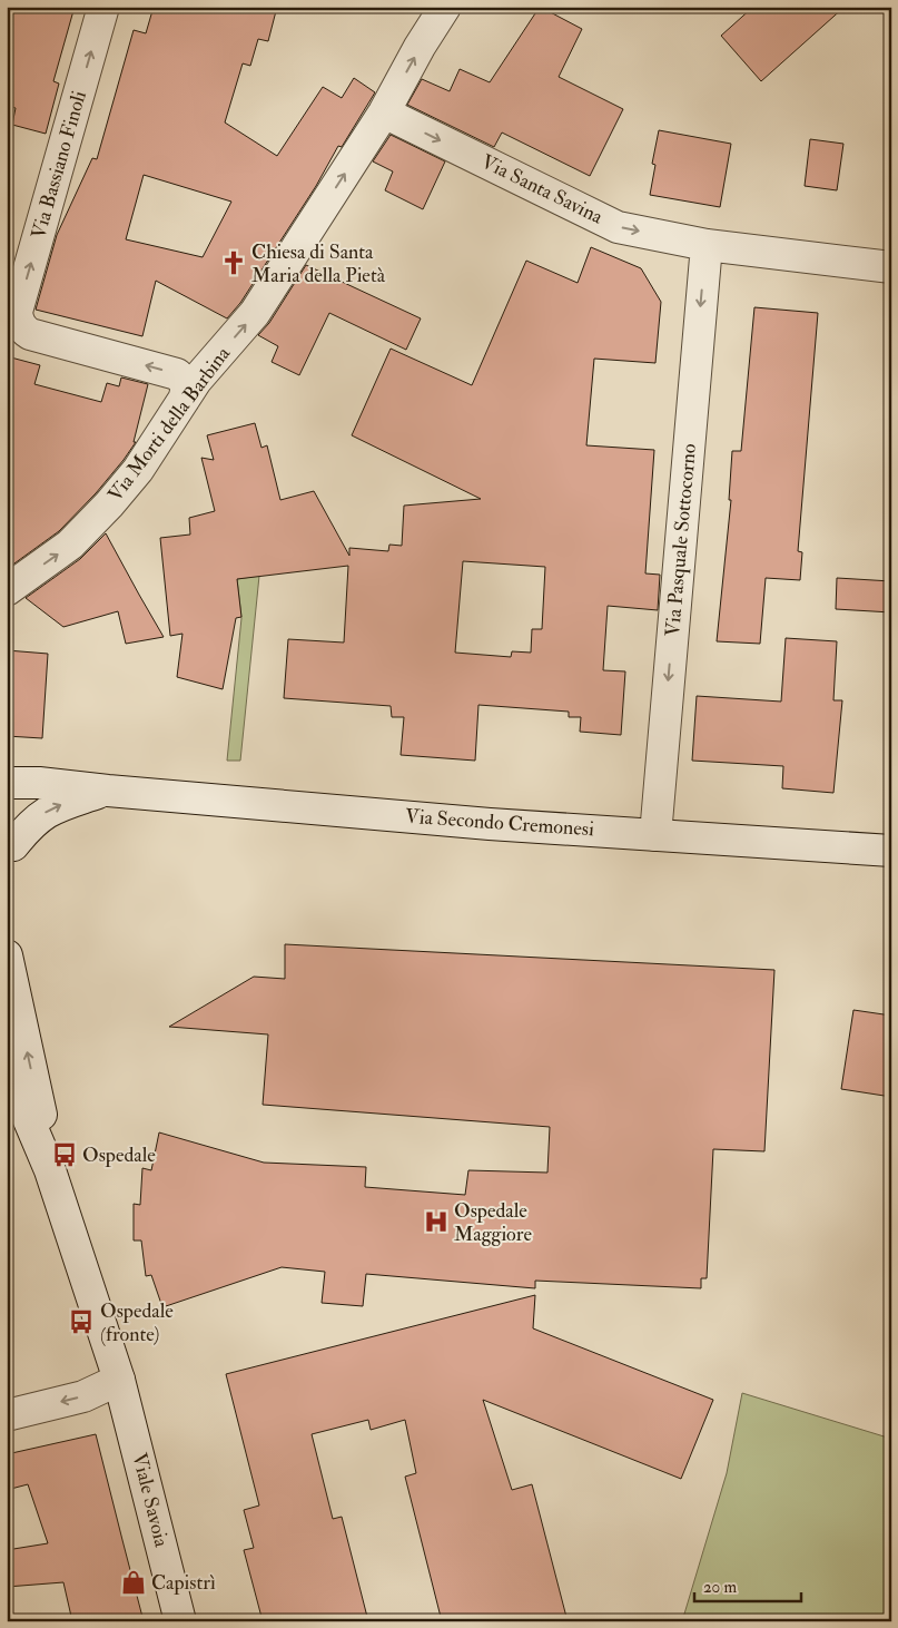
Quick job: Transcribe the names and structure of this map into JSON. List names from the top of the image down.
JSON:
{
  "streets": {
    "street": [
      "Via Bassiano Finoli",
      "Via Santa Savina",
      "Via Morti della Barbina",
      "Via Pasquale Sottocorno",
      "Via Secondo Cremonesi",
      "Viale Savoia"
    ]
  },
  "crossings": [
    ["Via Bassiano Finoli", "Via Morti della Barbina"],
    ["Via Santa Savina", "Via Morti della Barbina"],
    ["Via Santa Savina", "Via Pasquale Sottocorno"],
    ["Via Pasquale Sottocorno", "Via Secondo Cremonesi"]
  ],
  "one_way": ["Via Santa Savina", "Via Morti della Barbina", "Via Pasquale Sottocorno"],
  "places": {
    "church": ["Chiesa di Santa Maria della Pietà"],
    "bus stop": ["Ospedale", "Ospedale (fronte)"],
    "hospital": ["Ospedale Maggiore"],
    "shop": ["Capistrì"]
  },
  "scale_bar": "20 m"
}
